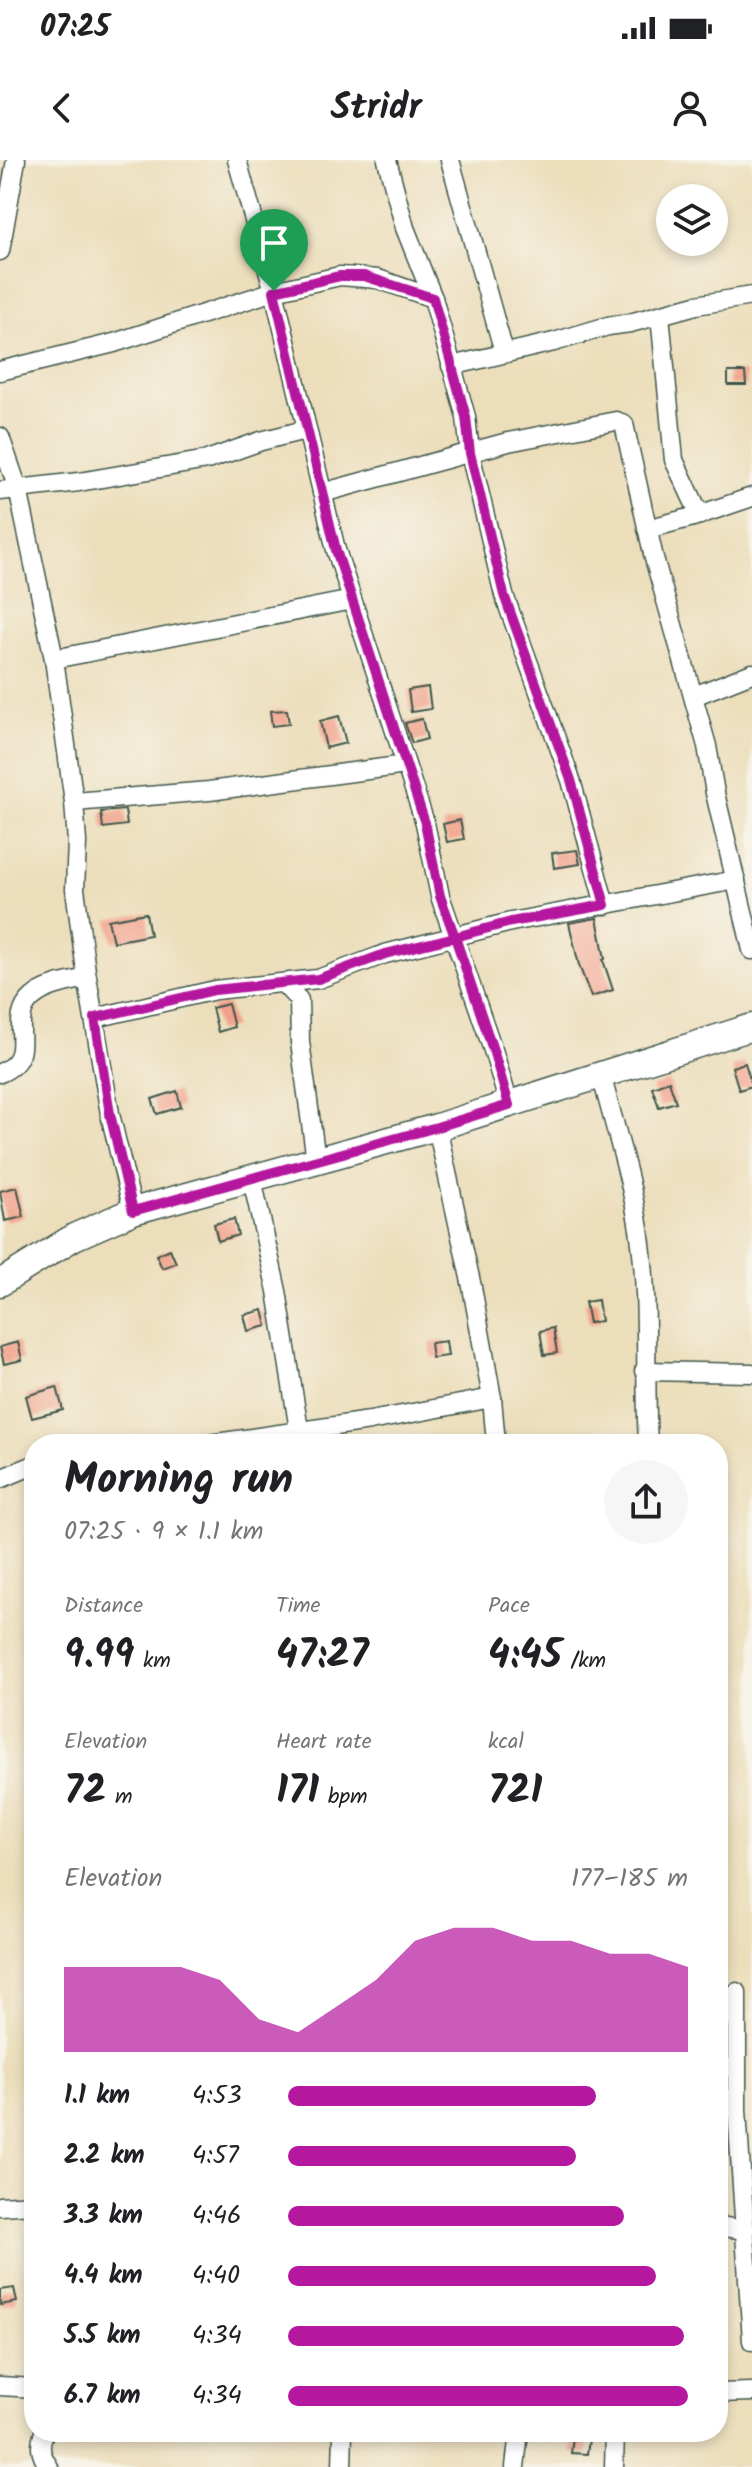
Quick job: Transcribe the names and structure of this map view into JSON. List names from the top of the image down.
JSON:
{
  "page": {
    "status": "07:25",
    "header": "Stridr",
    "heading": ["Morning run", "07:25 · 9 × 1.1 km"],
    "stats": [
      ["Distance", "9.99 km"],
      ["Time", "47:27"],
      ["Pace", "4:45 /km"],
      ["Elevation", "72 m"],
      ["Heart rate", "171 bpm"],
      ["kcal", "721"]
    ],
    "chart": ["Elevation", "177–185 m"],
    "list": [
      {
        "name": "1.1 km",
        "note": "4:53"
      },
      {
        "name": "2.2 km",
        "note": "4:57"
      },
      {
        "name": "3.3 km",
        "note": "4:46"
      },
      {
        "name": "4.4 km",
        "note": "4:40"
      },
      {
        "name": "5.5 km",
        "note": "4:34"
      },
      {
        "name": "6.7 km",
        "note": "4:34"
      }
    ]
  }
}
